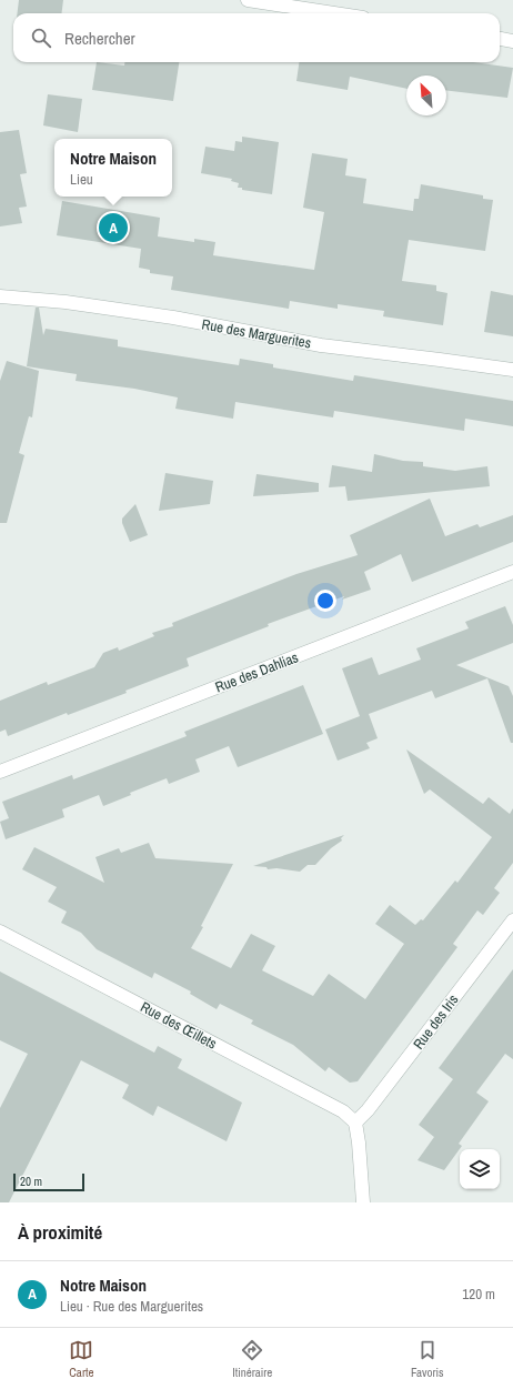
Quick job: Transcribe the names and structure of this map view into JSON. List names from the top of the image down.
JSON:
{
  "streets": {
    "street": [
      "Rue des Marguerites",
      "Rue des Dahlias",
      "Rue des Iris",
      "Rue des Œillets"
    ]
  },
  "crossings": [
    ["Rue des Iris", "Rue des Œillets"]
  ],
  "scale_bar": "20 m",
  "north": "top left",
  "page": {
    "search": "Rechercher",
    "popup": ["Notre Maison", "Lieu"],
    "pins": "A",
    "scale": "20 m",
    "heading": "À proximité",
    "list": [
      {
        "mark": "A",
        "name": "Notre Maison",
        "note": "Lieu · Rue des Marguerites",
        "value": "120 m"
      }
    ],
    "nav": ["Carte", "Itinéraire", "Favoris"]
  }
}
